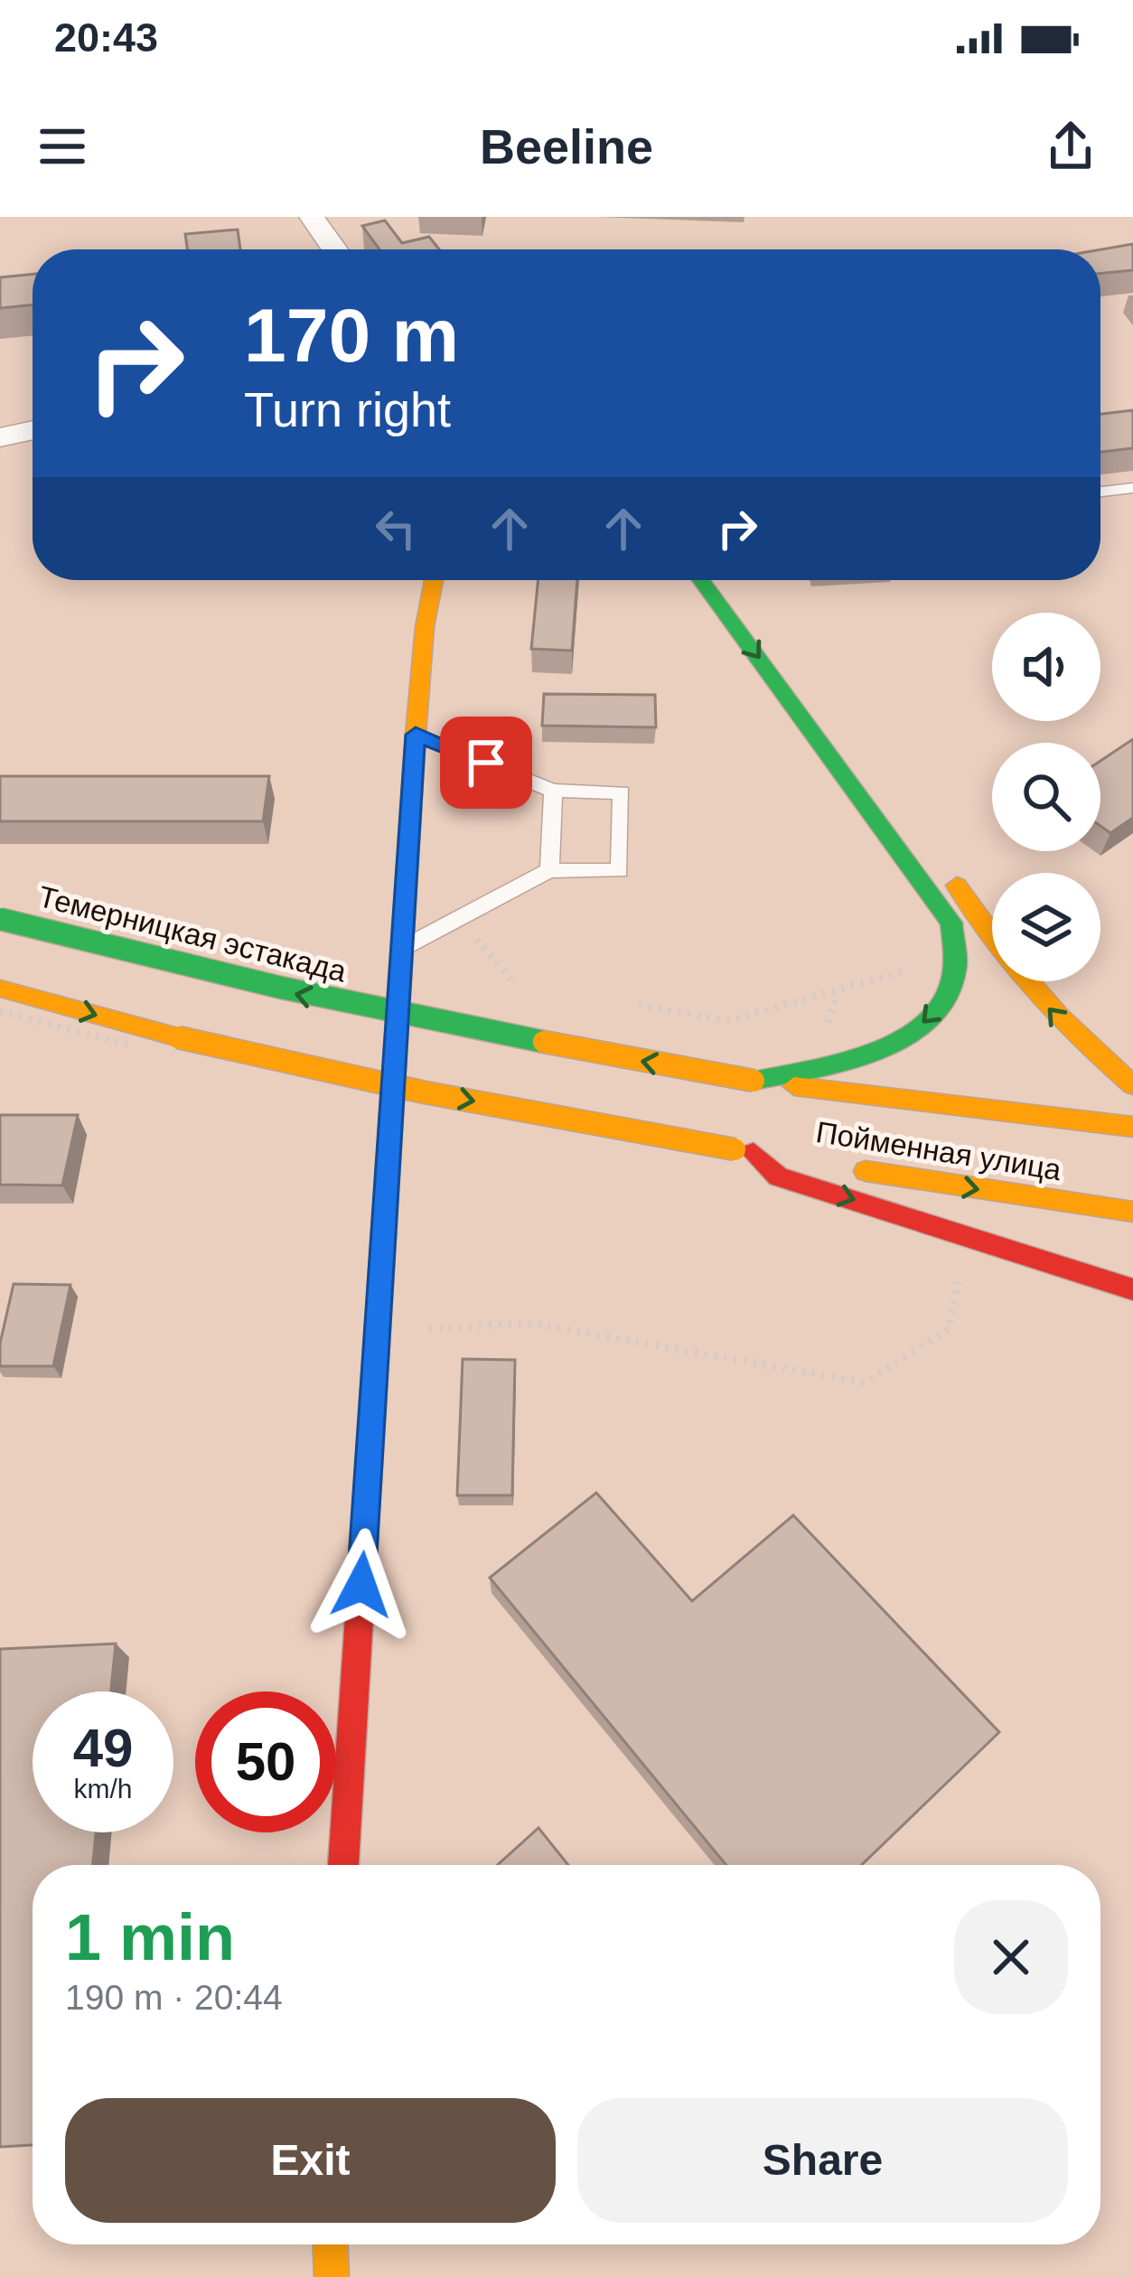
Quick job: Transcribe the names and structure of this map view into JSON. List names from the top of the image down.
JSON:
{
  "streets": {
    "main road": ["Темерницкая эстакада", "Пойменная улица"]
  },
  "crossings": [
    ["Темерницкая эстакада", "Пойменная улица"]
  ],
  "page": {
    "status": "20:43",
    "header": "Beeline",
    "turn": ["170 m", "Turn right"],
    "speed": "49 km/h",
    "limit": "50",
    "heading": ["1 min", "190 m · 20:44"],
    "buttons": ["Exit", "Share"]
  }
}
